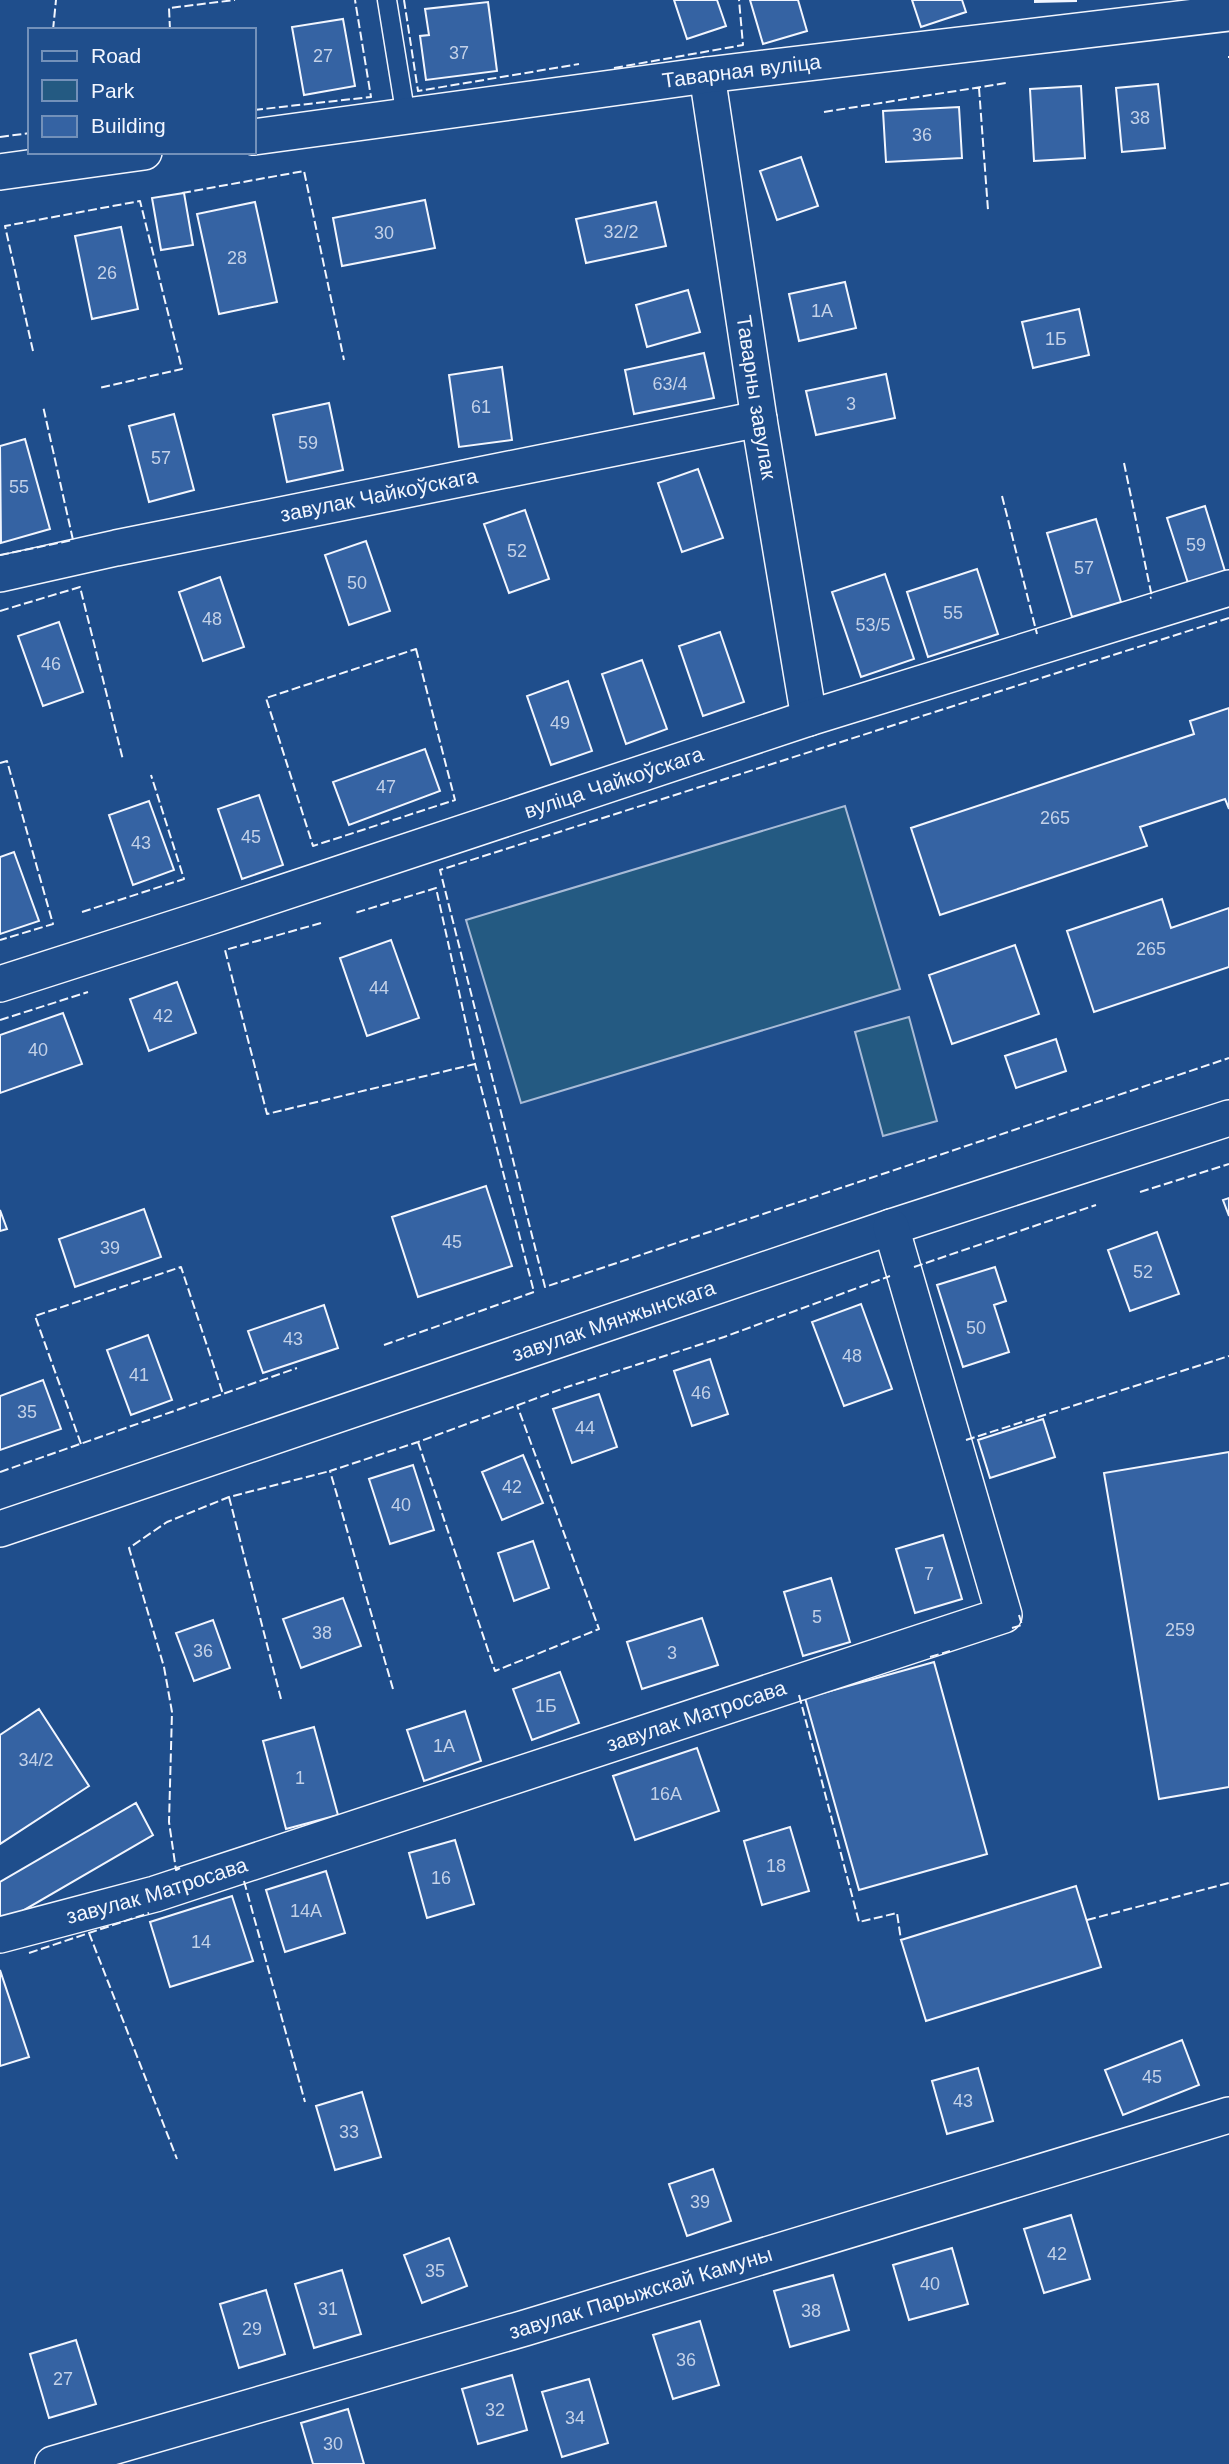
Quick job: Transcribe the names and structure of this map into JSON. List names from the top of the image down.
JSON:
{
  "streets": {
    "street": [
      "Таварная вуліца",
      "Таварны завулак",
      "завулак Чайкоўскага",
      "вуліца Чайкоўскага",
      "завулак Мянжынскага",
      "завулак Матросава",
      "завулак Парыжскай Камуны"
    ]
  },
  "crossings": [
    ["Таварная вуліца", "Таварны завулак"],
    ["Таварны завулак", "завулак Чайкоўскага"],
    ["Таварны завулак", "вуліца Чайкоўскага"],
    ["завулак Мянжынскага", "завулак Матросава"]
  ],
  "house_numbers": [
    "37",
    "27",
    "38",
    "36",
    "32/2",
    "30",
    "28",
    "26",
    "1А",
    "1Б",
    "63/4",
    "3",
    "61",
    "59",
    "57",
    "55",
    "59",
    "52",
    "57",
    "50",
    "55",
    "48",
    "53/5",
    "46",
    "49",
    "47",
    "265",
    "45",
    "43",
    "265",
    "44",
    "42",
    "40",
    "45",
    "39",
    "52",
    "50",
    "43",
    "48",
    "41",
    "46",
    "35",
    "44",
    "42",
    "40",
    "7",
    "5",
    "259",
    "38",
    "36",
    "3",
    "1Б",
    "1А",
    "34/2",
    "1",
    "16А",
    "18",
    "16",
    "14А",
    "14",
    "45",
    "43",
    "33",
    "39",
    "42",
    "35",
    "40",
    "31",
    "38",
    "29",
    "36",
    "27",
    "32",
    "34",
    "30"
  ],
  "legend": ["Road", "Park", "Building"]
}
